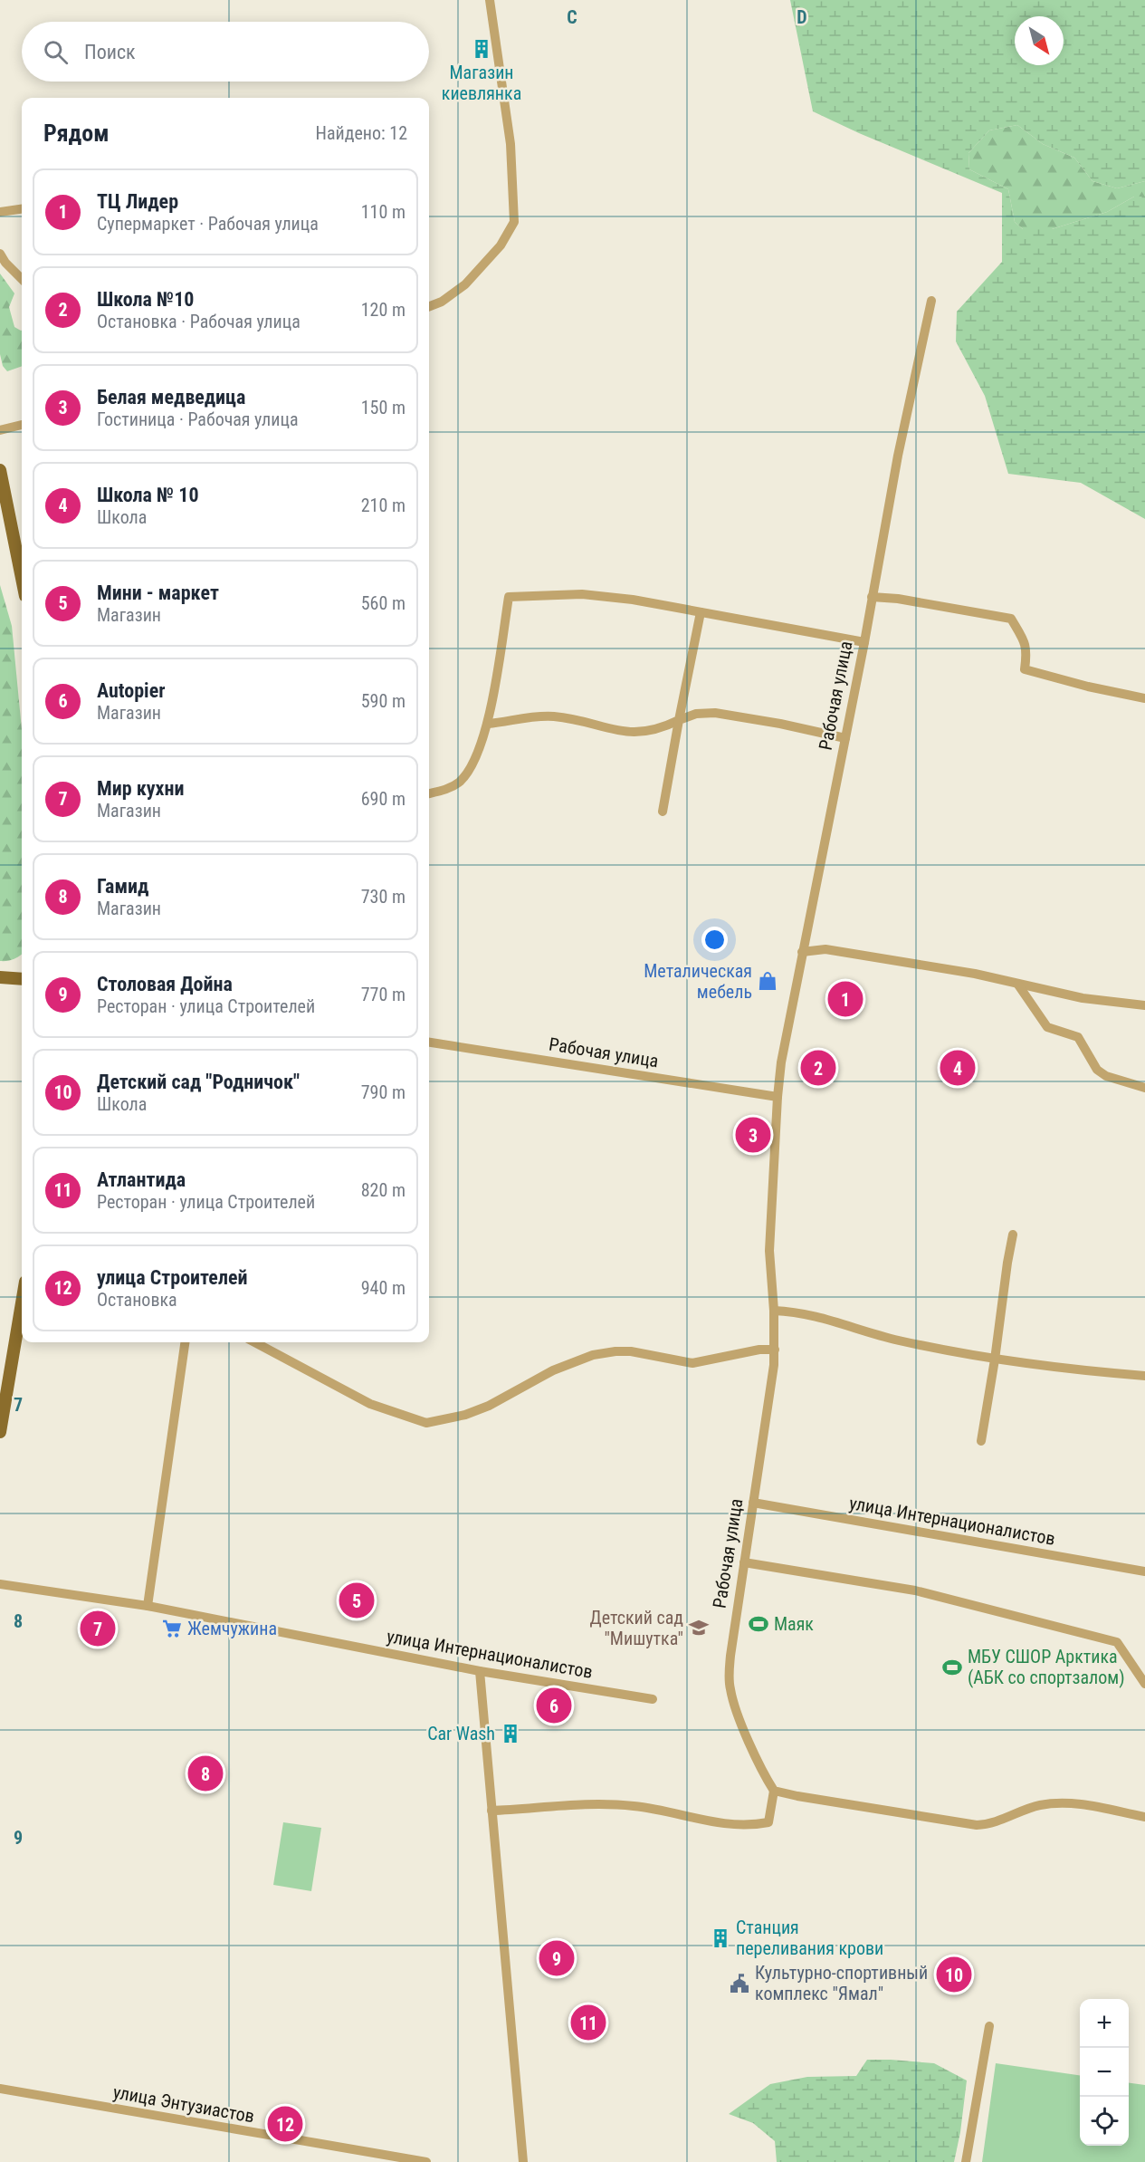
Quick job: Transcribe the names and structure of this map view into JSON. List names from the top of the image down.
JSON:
{
  "streets": {
    "street": ["Рабочая улица", "улица Интернационалистов", "улица Энтузиастов"]
  },
  "crossings": [
    ["Рабочая улица", "улица Интернационалистов"]
  ],
  "places": {
    "building": ["Магазин киевлянка", "Car Wash", "Станция переливания крови"],
    "shop": ["Металическая мебель"],
    "sports": ["Маяк", "МБУ СШОР Арктика (АБК со спортзалом)"],
    "school or university": ["Детский сад \"Мишутка\""],
    "supermarket": ["Жемчужина"],
    "public building": ["Культурно-спортивный комплекс \"Ямал\""]
  },
  "north": "bottom right",
  "page": {
    "search": "Поиск",
    "heading": ["Рядом", "Найдено: 12"],
    "list": [
      {
        "mark": "1",
        "name": "ТЦ Лидер",
        "note": "Супермаркет · Рабочая улица",
        "value": "110 m"
      },
      {
        "mark": "2",
        "name": "Школа №10",
        "note": "Остановка · Рабочая улица",
        "value": "120 m"
      },
      {
        "mark": "3",
        "name": "Белая медведица",
        "note": "Гостиница · Рабочая улица",
        "value": "150 m"
      },
      {
        "mark": "4",
        "name": "Школа № 10",
        "note": "Школа",
        "value": "210 m"
      },
      {
        "mark": "5",
        "name": "Мини - маркет",
        "note": "Магазин",
        "value": "560 m"
      },
      {
        "mark": "6",
        "name": "Autopier",
        "note": "Магазин",
        "value": "590 m"
      },
      {
        "mark": "7",
        "name": "Мир кухни",
        "note": "Магазин",
        "value": "690 m"
      },
      {
        "mark": "8",
        "name": "Гамид",
        "note": "Магазин",
        "value": "730 m"
      },
      {
        "mark": "9",
        "name": "Столовая Дойна",
        "note": "Ресторан · улица Строителей",
        "value": "770 m"
      },
      {
        "mark": "10",
        "name": "Детский сад \"Родничок\"",
        "note": "Школа",
        "value": "790 m"
      },
      {
        "mark": "11",
        "name": "Атлантида",
        "note": "Ресторан · улица Строителей",
        "value": "820 m"
      },
      {
        "mark": "12",
        "name": "улица Строителей",
        "note": "Остановка",
        "value": "940 m"
      }
    ],
    "pins": [
      "1",
      "2",
      "4",
      "3",
      "5",
      "7",
      "6",
      "8",
      "9",
      "10",
      "11",
      "12"
    ],
    "map_buttons": ["+", "−"]
  },
  "grid": {
    "columns": ["C", "D"],
    "rows": ["7", "8", "9"]
  }
}
